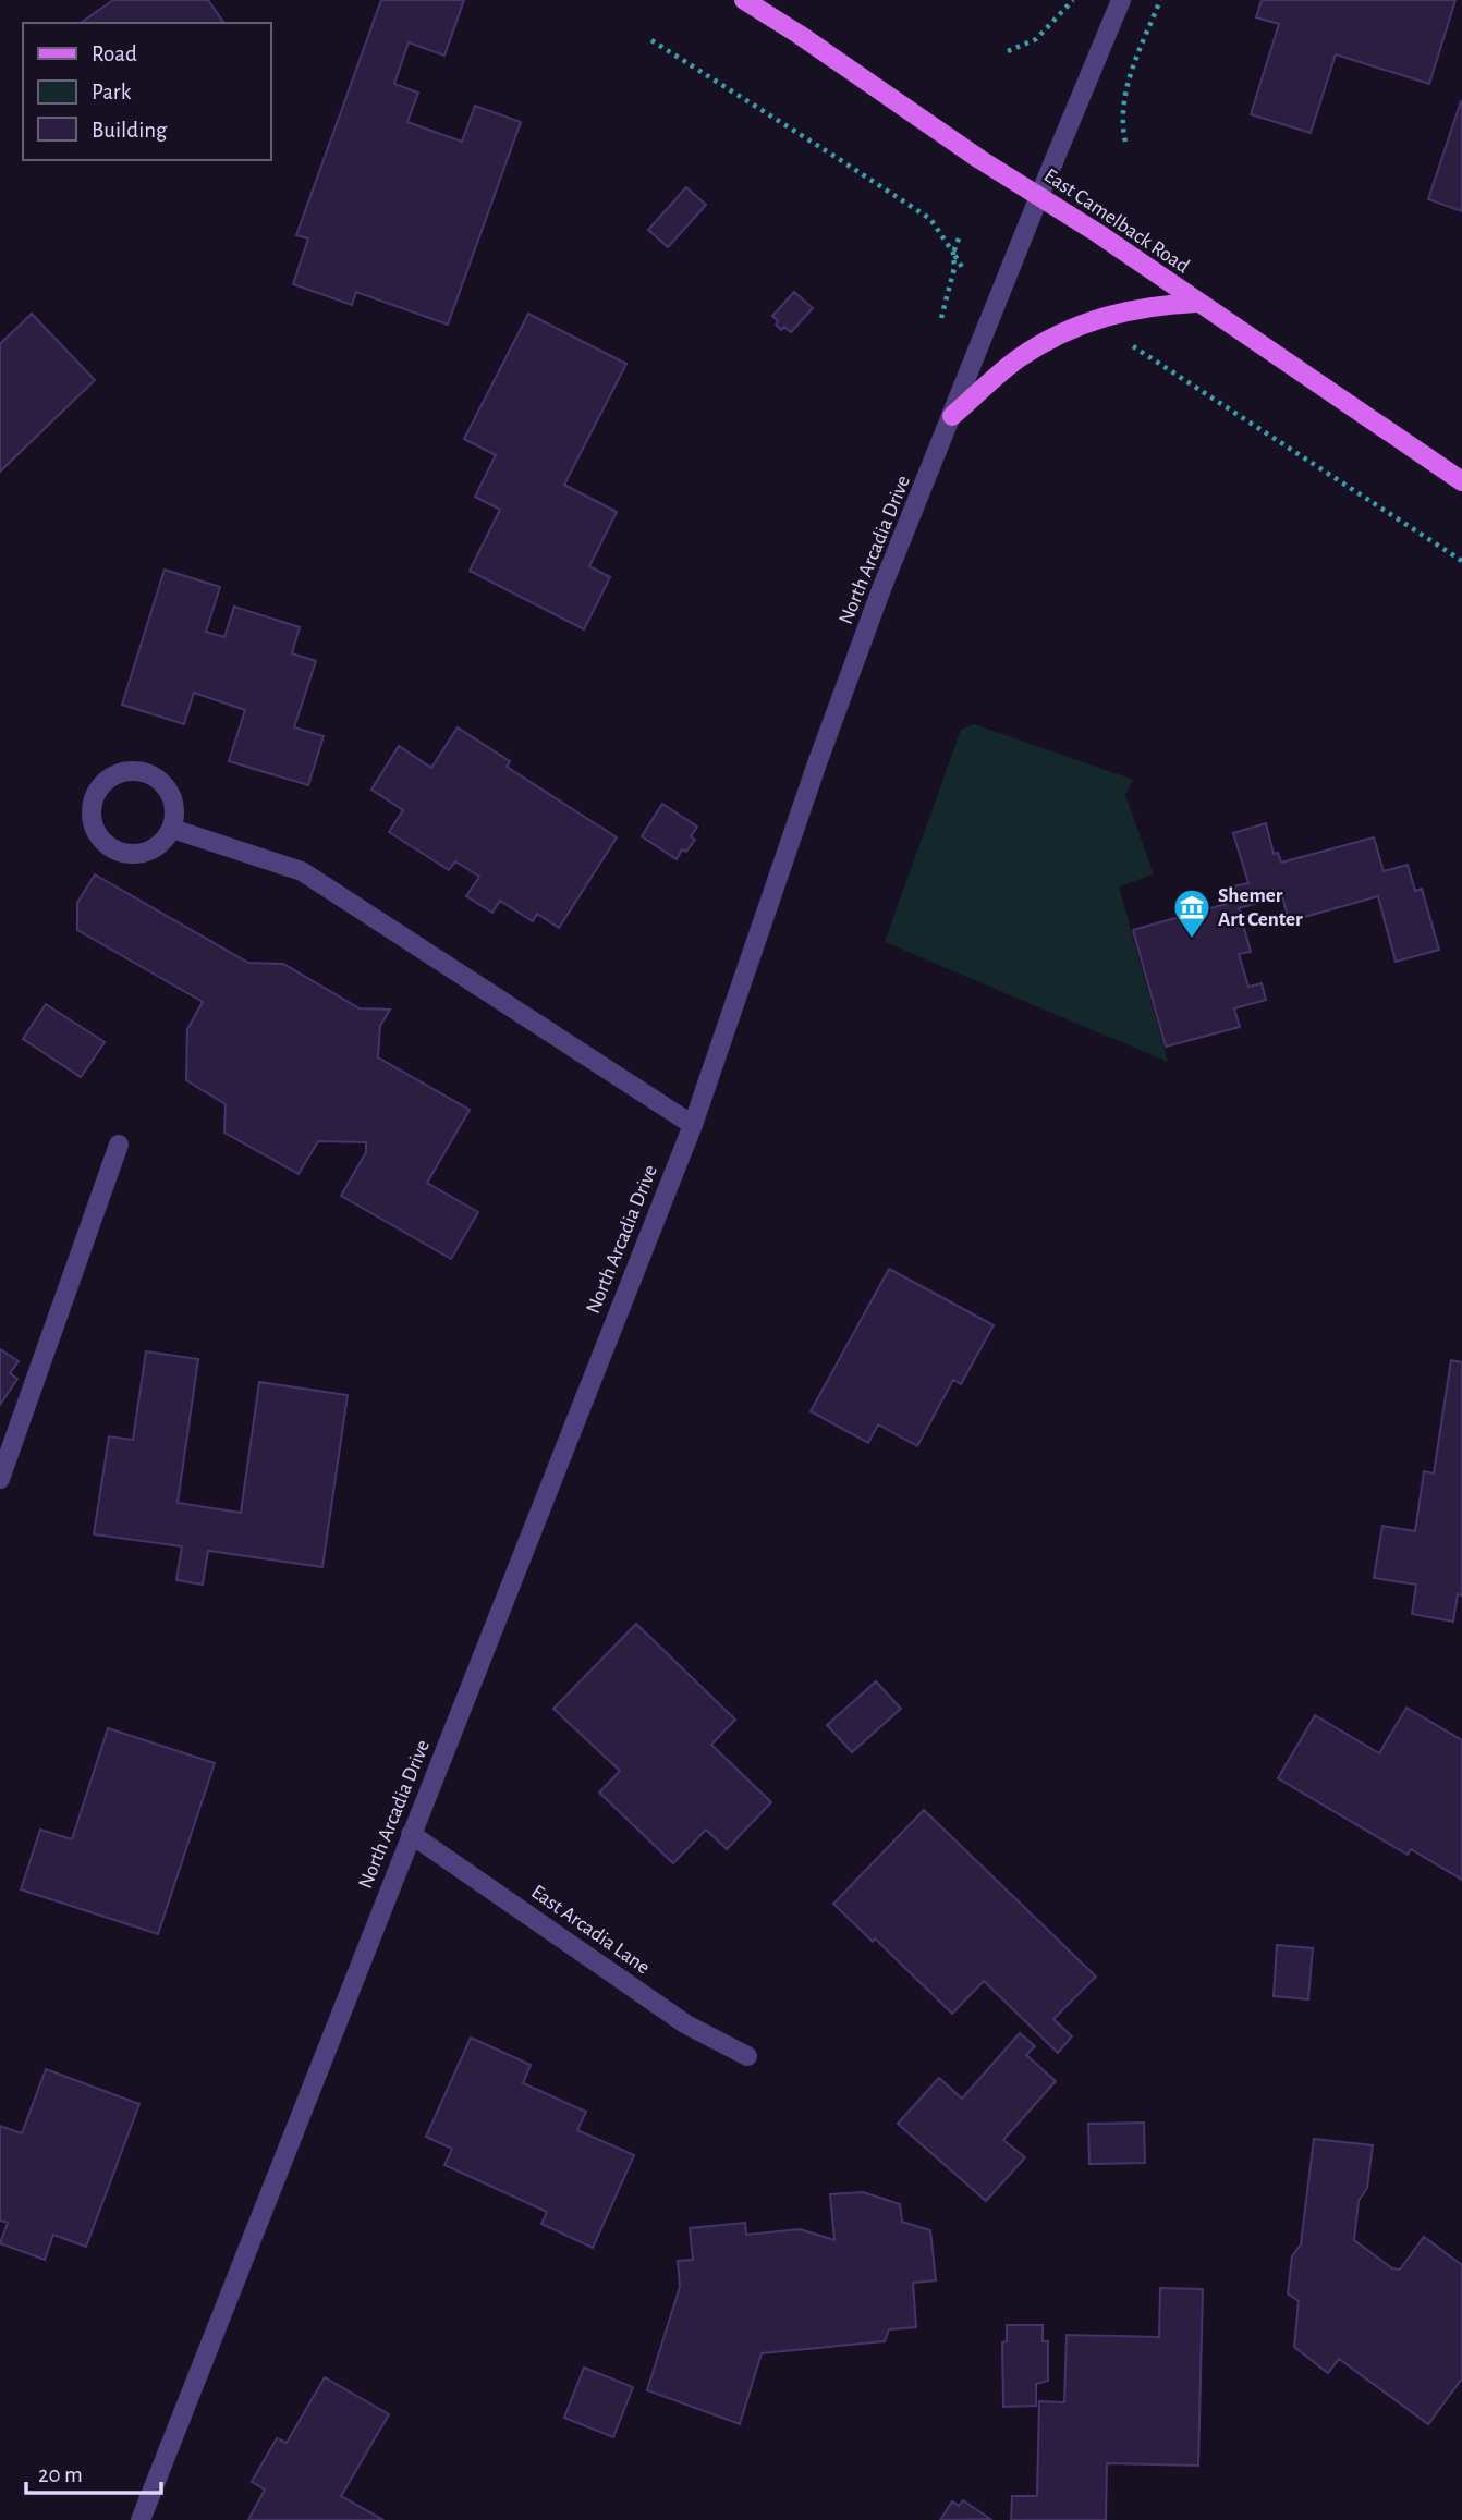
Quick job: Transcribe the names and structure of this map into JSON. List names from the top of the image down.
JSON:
{
  "streets": {
    "main road": ["East Camelback Road"],
    "street": ["North Arcadia Drive", "East Arcadia Lane"]
  },
  "crossings": [
    ["East Camelback Road", "North Arcadia Drive"],
    ["North Arcadia Drive", "East Arcadia Lane"]
  ],
  "places": {
    "museum": ["Shemer Art Center"]
  },
  "legend": ["Road", "Park", "Building"],
  "scale_bar": "20 m"
}
